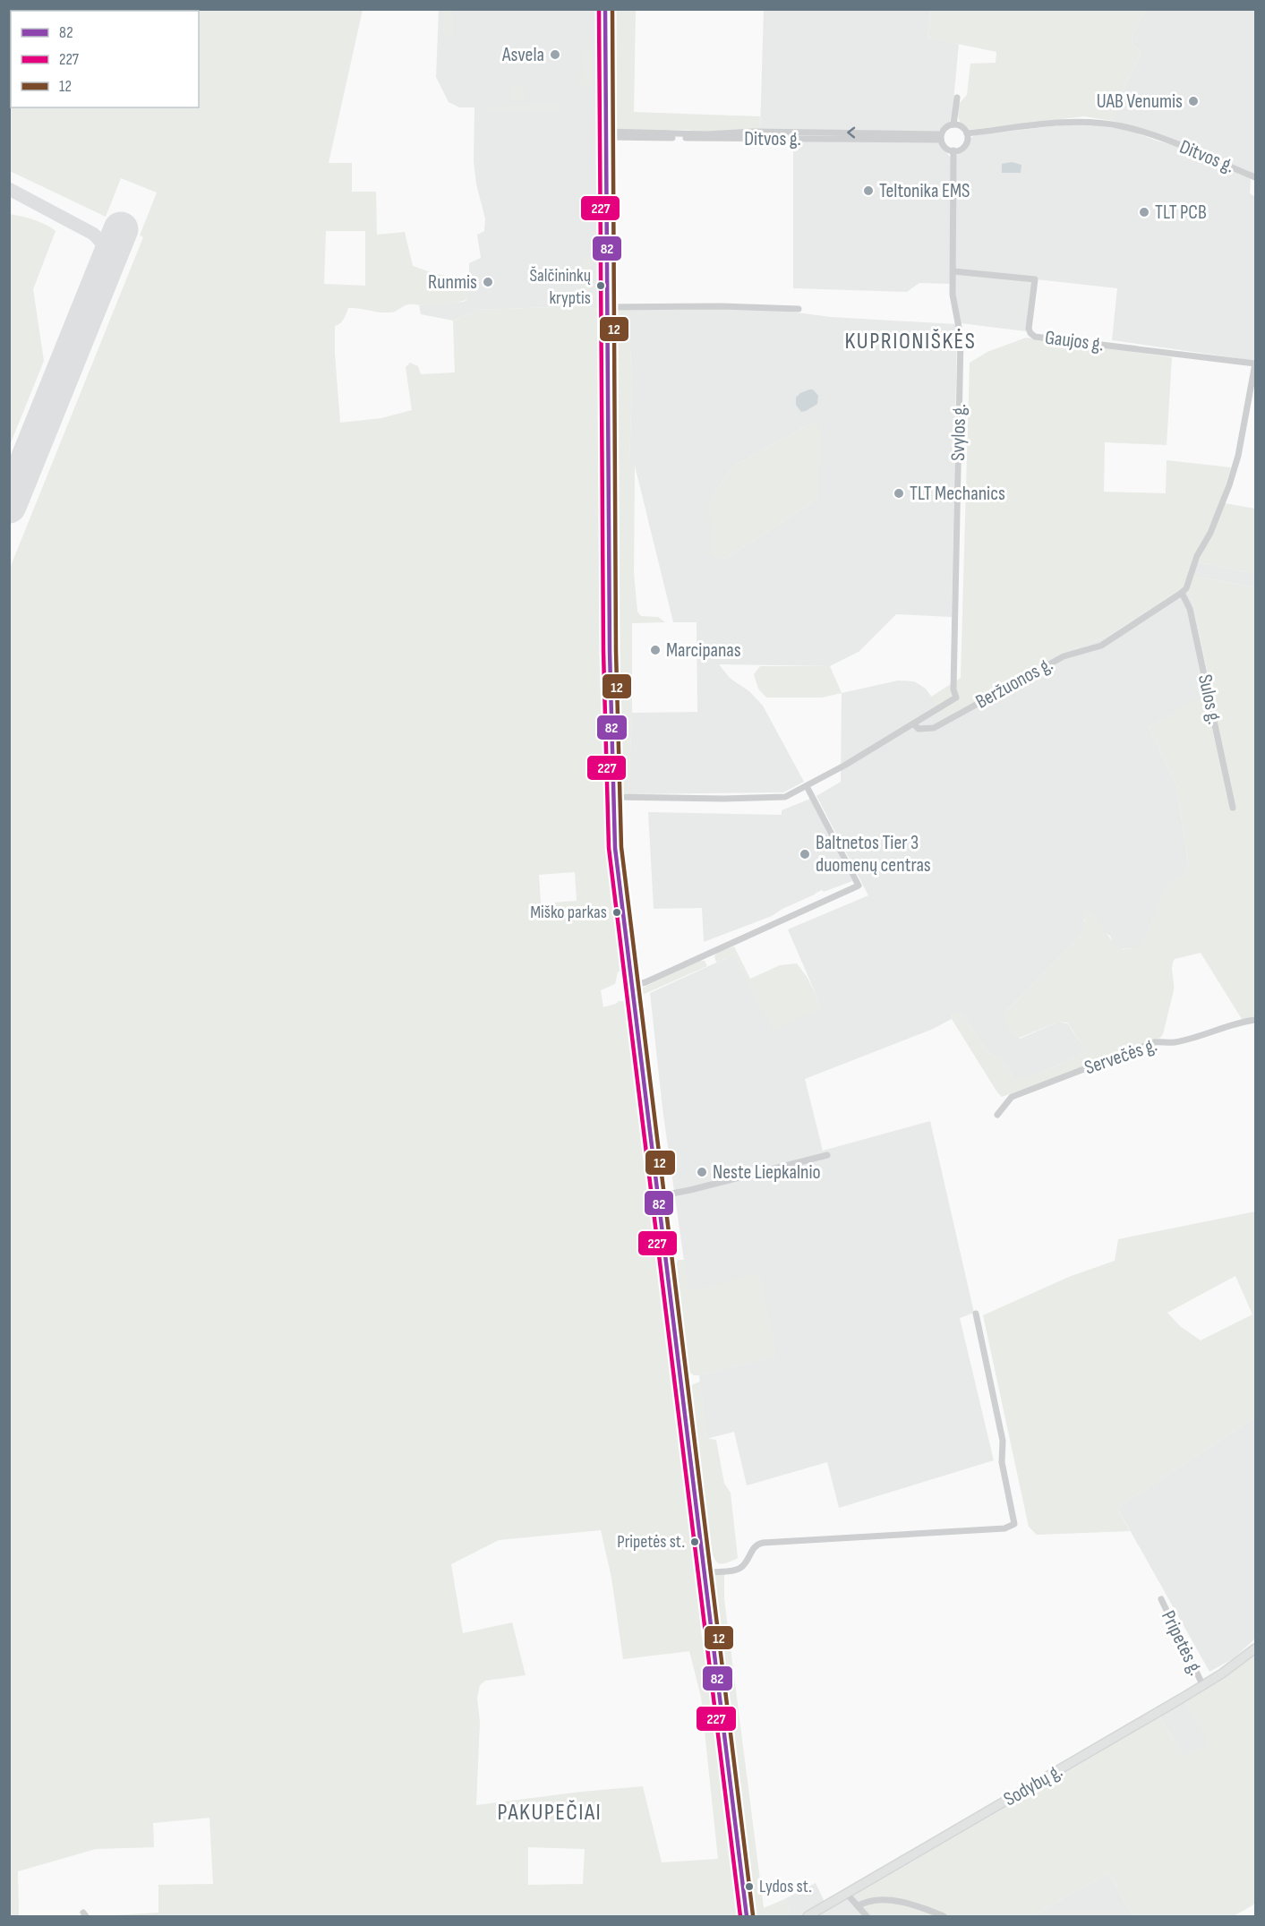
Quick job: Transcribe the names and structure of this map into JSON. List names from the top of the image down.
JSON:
{
  "streets": {
    "main road": ["Sodybų g."],
    "street": [
      "Ditvos g.",
      "Gaujos g.",
      "Svylos g.",
      "Beržuonos g.",
      "Sulos g.",
      "Servečės g.",
      "Pripetės g."
    ]
  },
  "crossings": [
    ["Ditvos g.", "Svylos g."],
    ["Gaujos g.", "Svylos g."],
    ["Svylos g.", "Beržuonos g."],
    ["Beržuonos g.", "Sulos g."],
    ["Pripetės g.", "Sodybų g."]
  ],
  "districts": ["KUPRIONIŠKĖS", "PAKUPEČIAI"],
  "places": [
    "Asvela",
    "UAB Venumis",
    "Teltonika EMS",
    "TLT PCB",
    "Runmis",
    "Šalčininkų kryptis",
    "TLT Mechanics",
    "Marcipanas",
    "Baltnetos Tier 3 duomenų centras",
    "Miško parkas",
    "Neste Liepkalnio",
    "Pripetės st.",
    "Lydos st."
  ],
  "lines": ["transit line 82", "transit line 227", "transit line 12"],
  "legend": ["82", "227", "12"]
}
